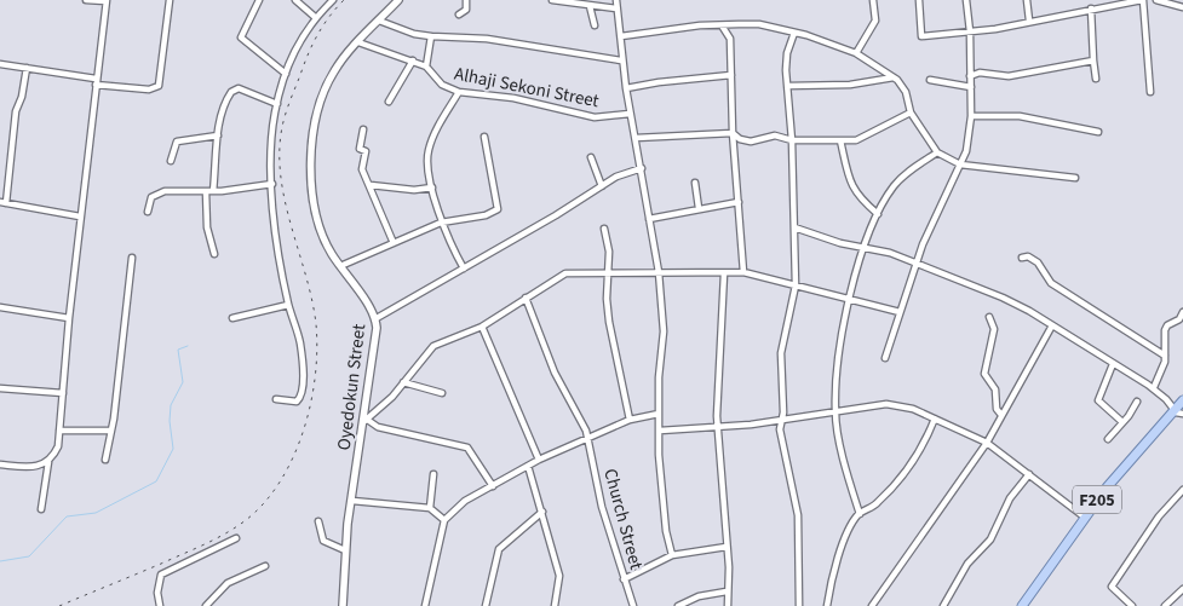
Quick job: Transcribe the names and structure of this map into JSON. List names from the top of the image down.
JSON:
{
  "streets": {
    "main road": ["F205"],
    "street": ["Alhaji Sekoni Street", "Oyedokun Street", "Church Street"]
  },
  "crossings": [
    ["Alhaji Sekoni Street", "Oyedokun Street"]
  ]
}
